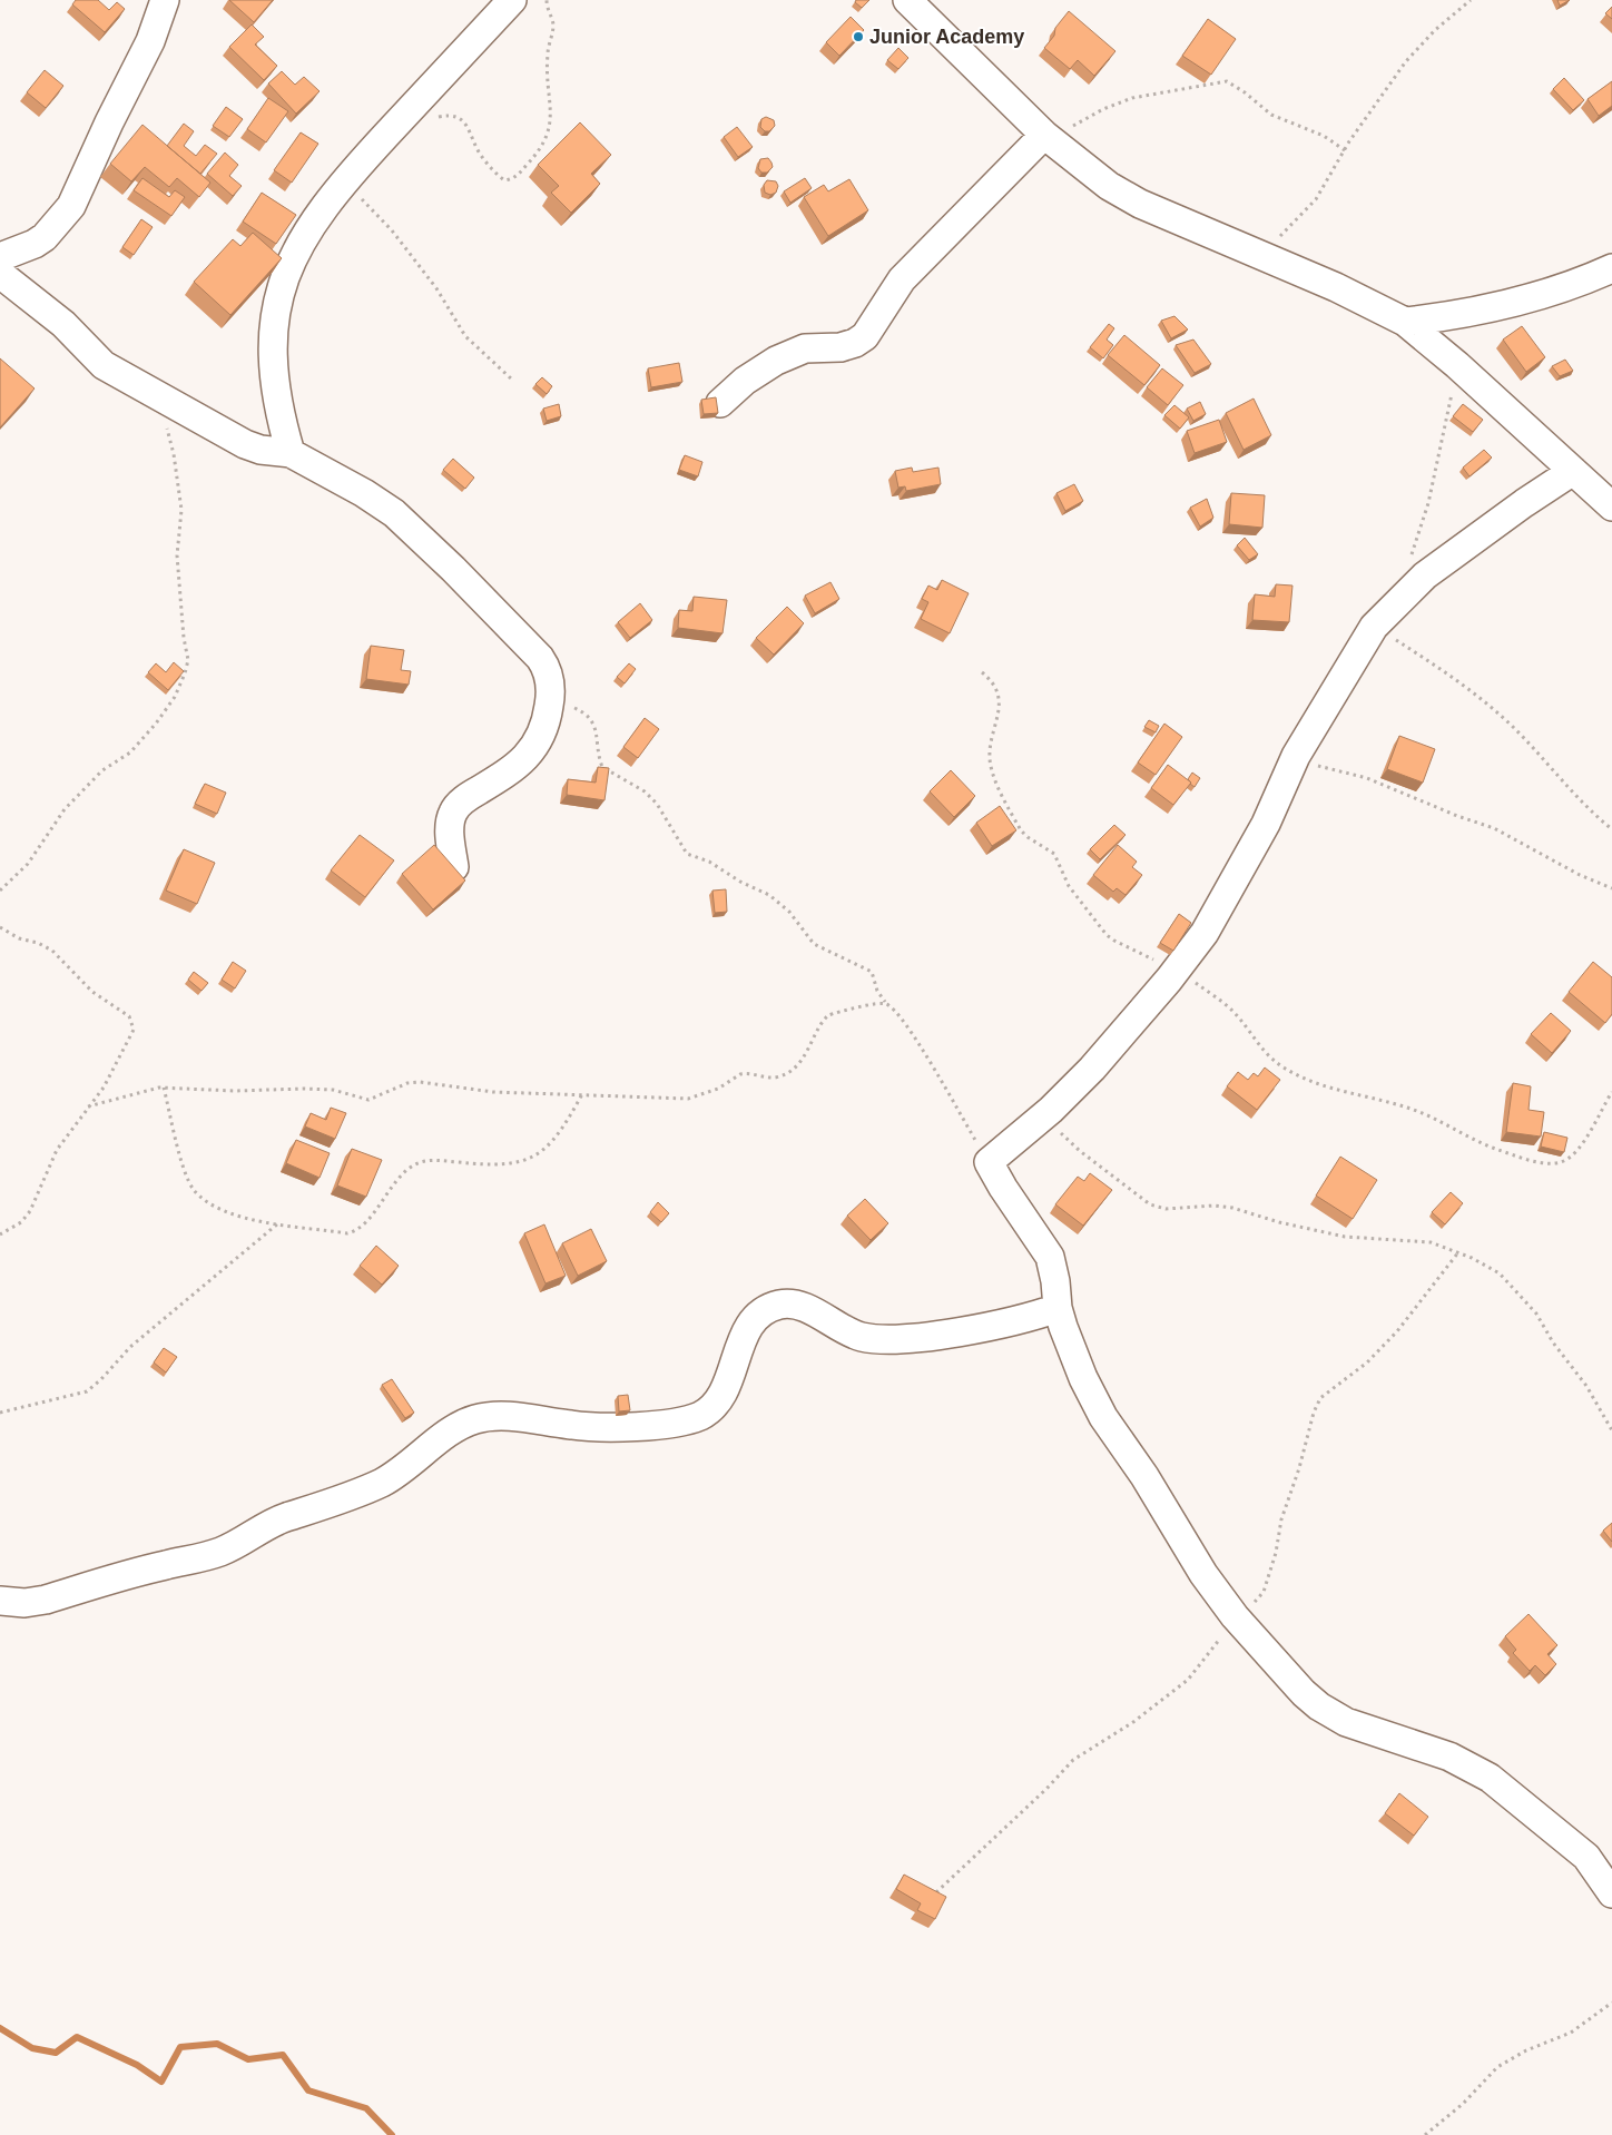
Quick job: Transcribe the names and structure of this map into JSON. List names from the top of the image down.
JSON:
{
  "places": ["Junior Academy"]
}
